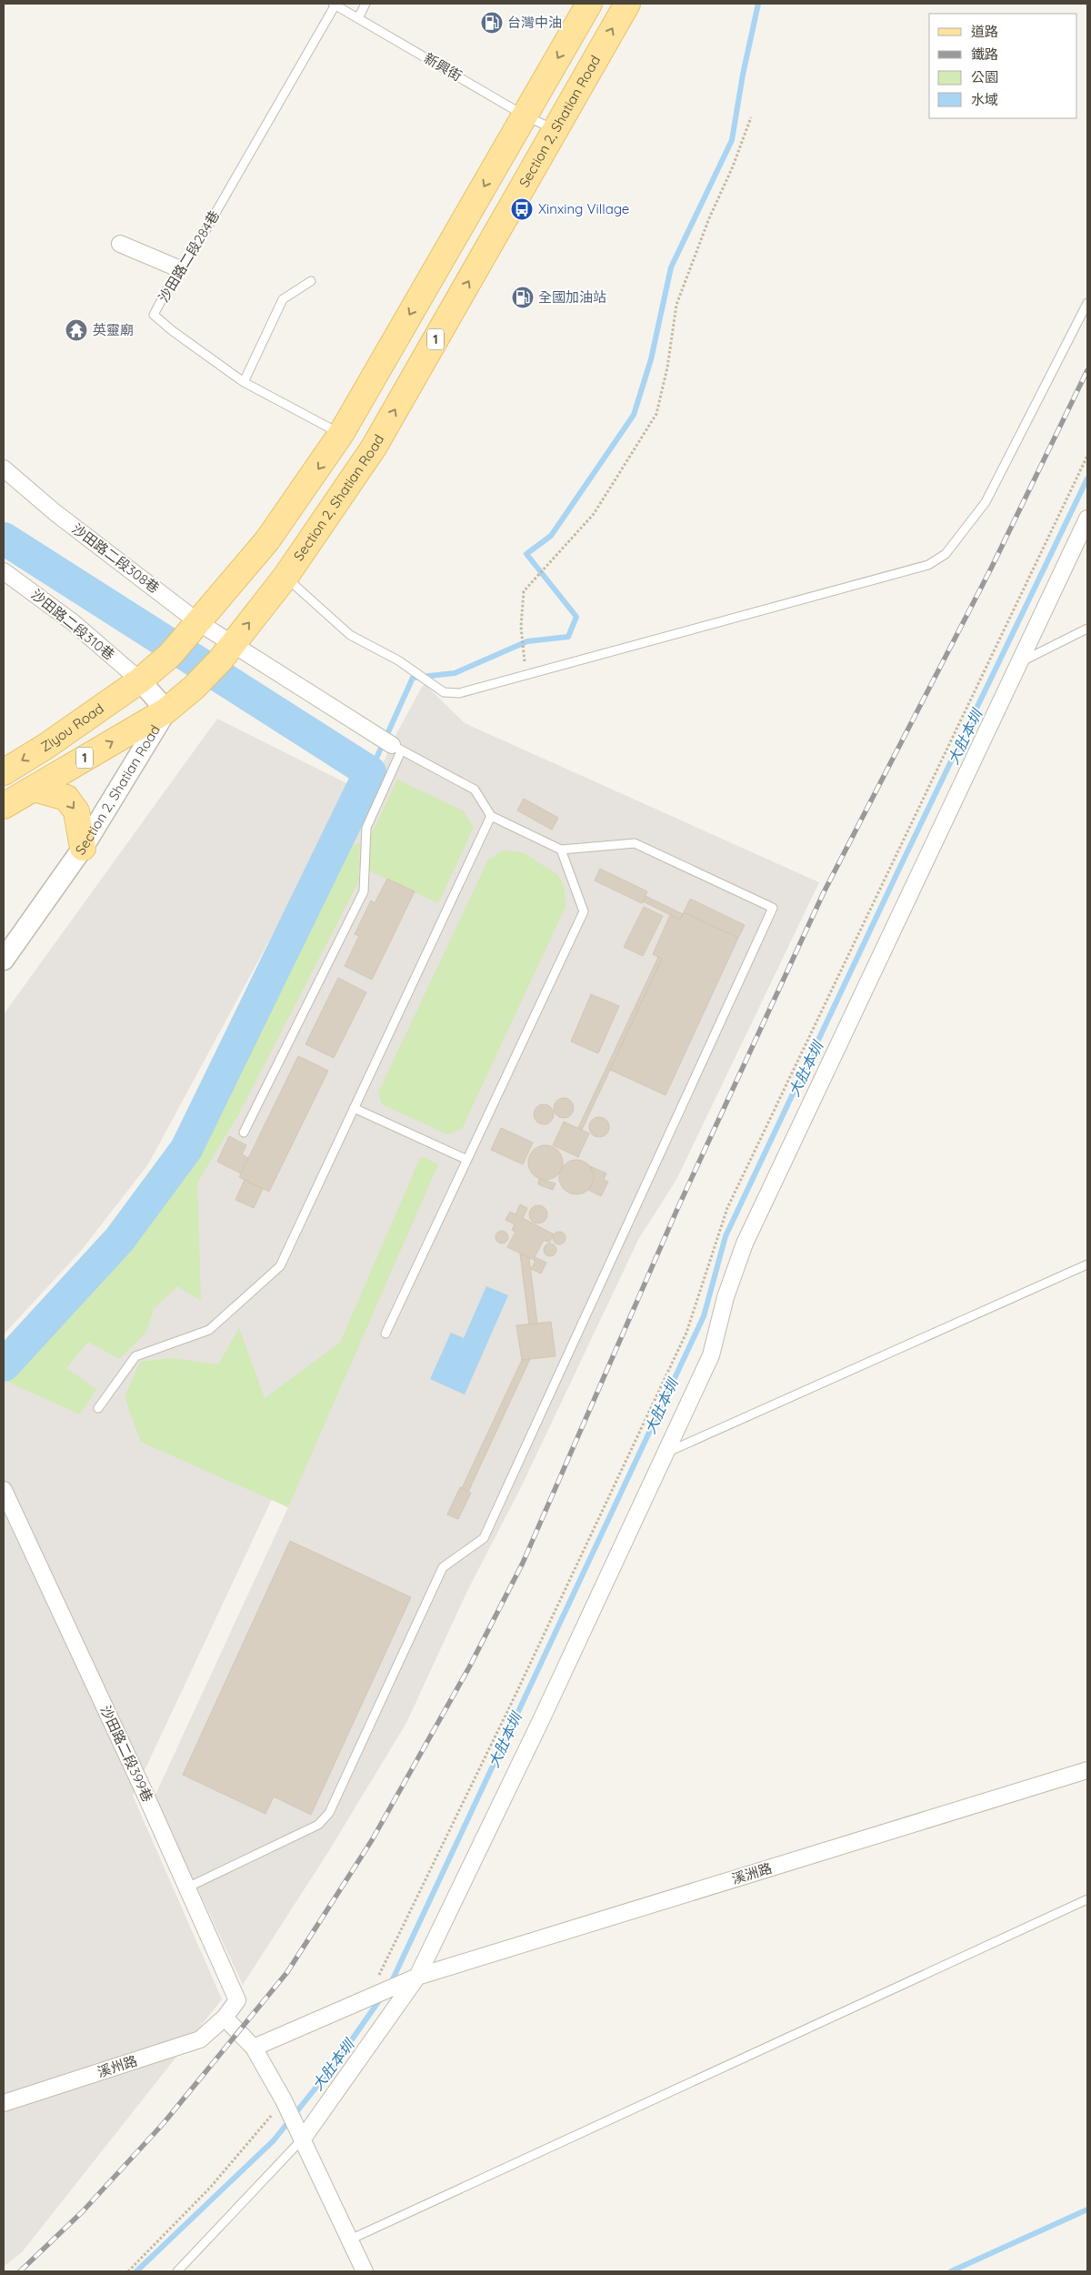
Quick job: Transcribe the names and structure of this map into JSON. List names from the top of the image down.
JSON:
{
  "streets": {
    "main road": ["Section 2, Shatian Road", "1", "Ziyou Road"],
    "street": [
      "沙田路二段308巷",
      "沙田路二段310巷",
      "沙田路二段399巷",
      "溪洲路",
      "溪州路"
    ],
    "lane": ["新興街", "沙田路二段284巷"]
  },
  "crossings": [
    ["新興街", "Section 2, Shatian Road"],
    ["新興街", "沙田路二段284巷"],
    ["新興街", "1"],
    ["Section 2, Shatian Road", "1"],
    ["Section 2, Shatian Road", "沙田路二段308巷"],
    ["沙田路二段284巷", "1"],
    ["1", "沙田路二段308巷"],
    ["1", "沙田路二段310巷"],
    ["1", "Ziyou Road"],
    ["沙田路二段310巷", "Ziyou Road"],
    ["沙田路二段399巷", "溪州路"]
  ],
  "water": ["大肚本圳"],
  "places": {
    "fuel station": ["台灣中油", "全國加油站"],
    "bus stop": ["Xinxing Village"],
    "temple": ["英靈廟"]
  },
  "legend": [
    "道路",
    "鐵路",
    "公園",
    "水域"
  ]
}
